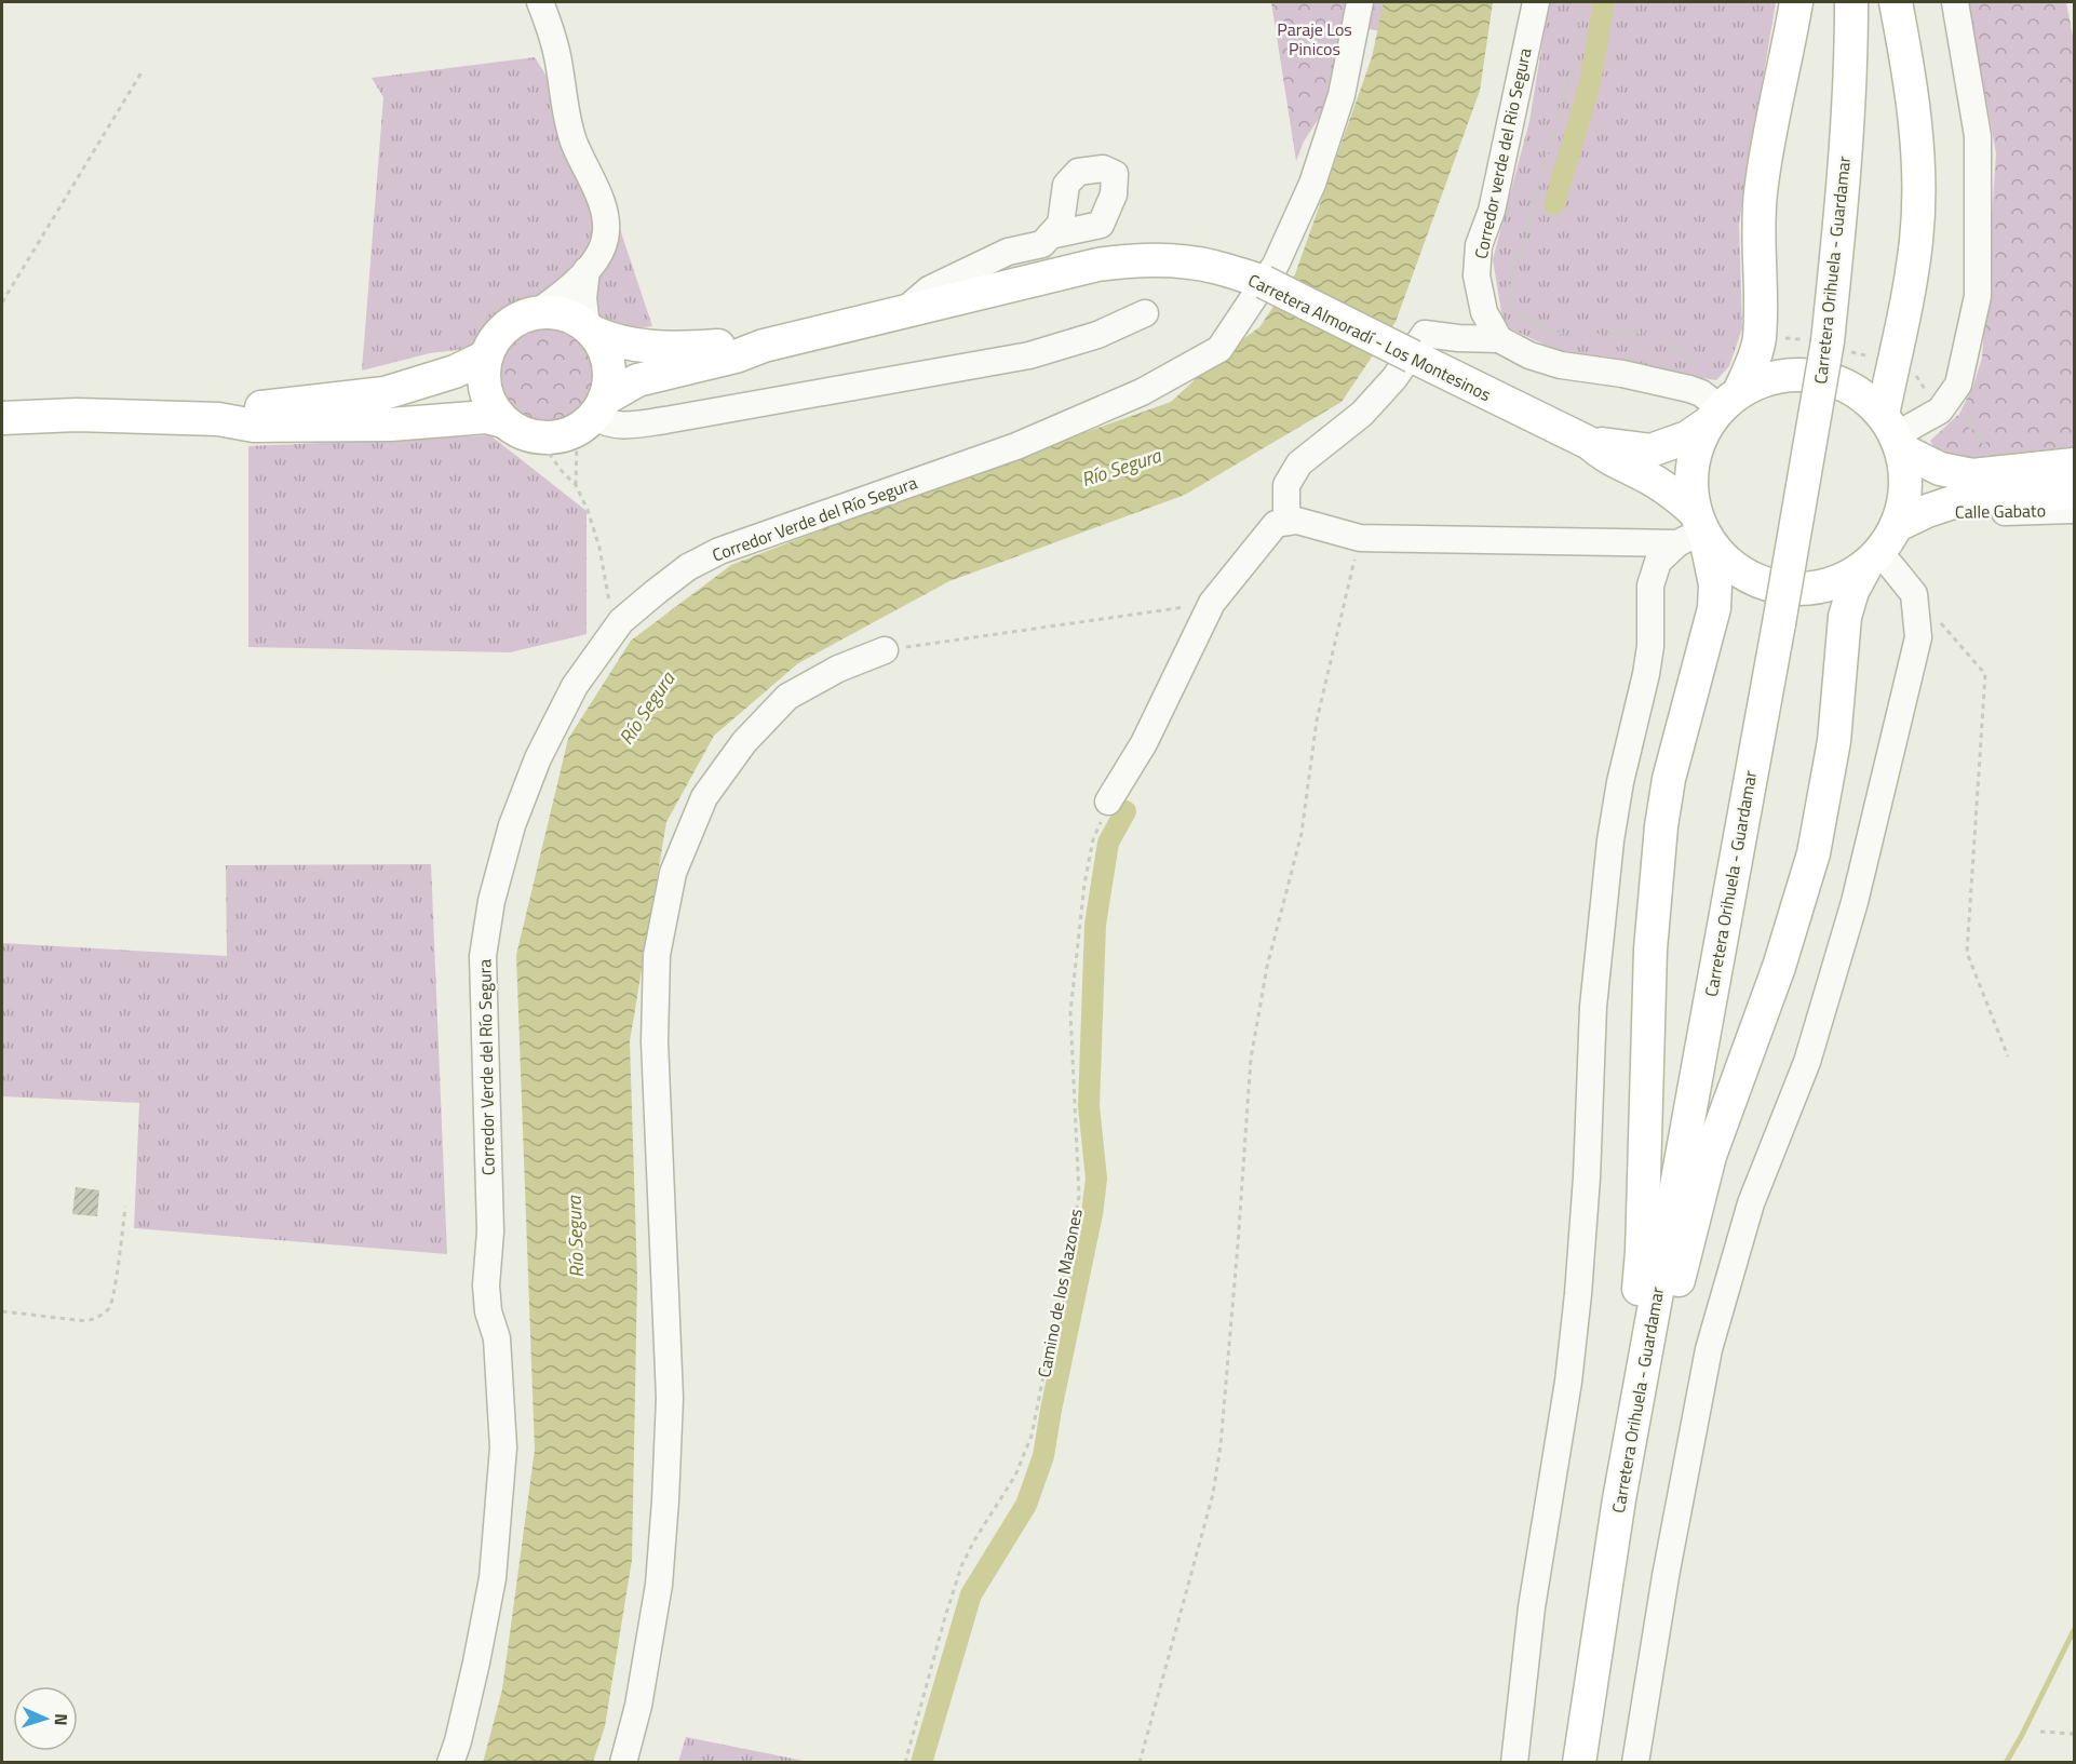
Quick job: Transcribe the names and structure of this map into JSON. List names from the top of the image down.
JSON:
{
  "streets": {
    "main road": ["Carretera Orihuela - Guardamar", "Carretera Almoradí - Los Montesinos"],
    "street": ["Corredor verde del Rio Segura", "Calle Gabato", "Corredor Verde del Río Segura"],
    "path": ["Camino de los Mazones"]
  },
  "water": ["Río Segura"],
  "parks": ["Paraje Los Pinicos"],
  "north": "right"
}
